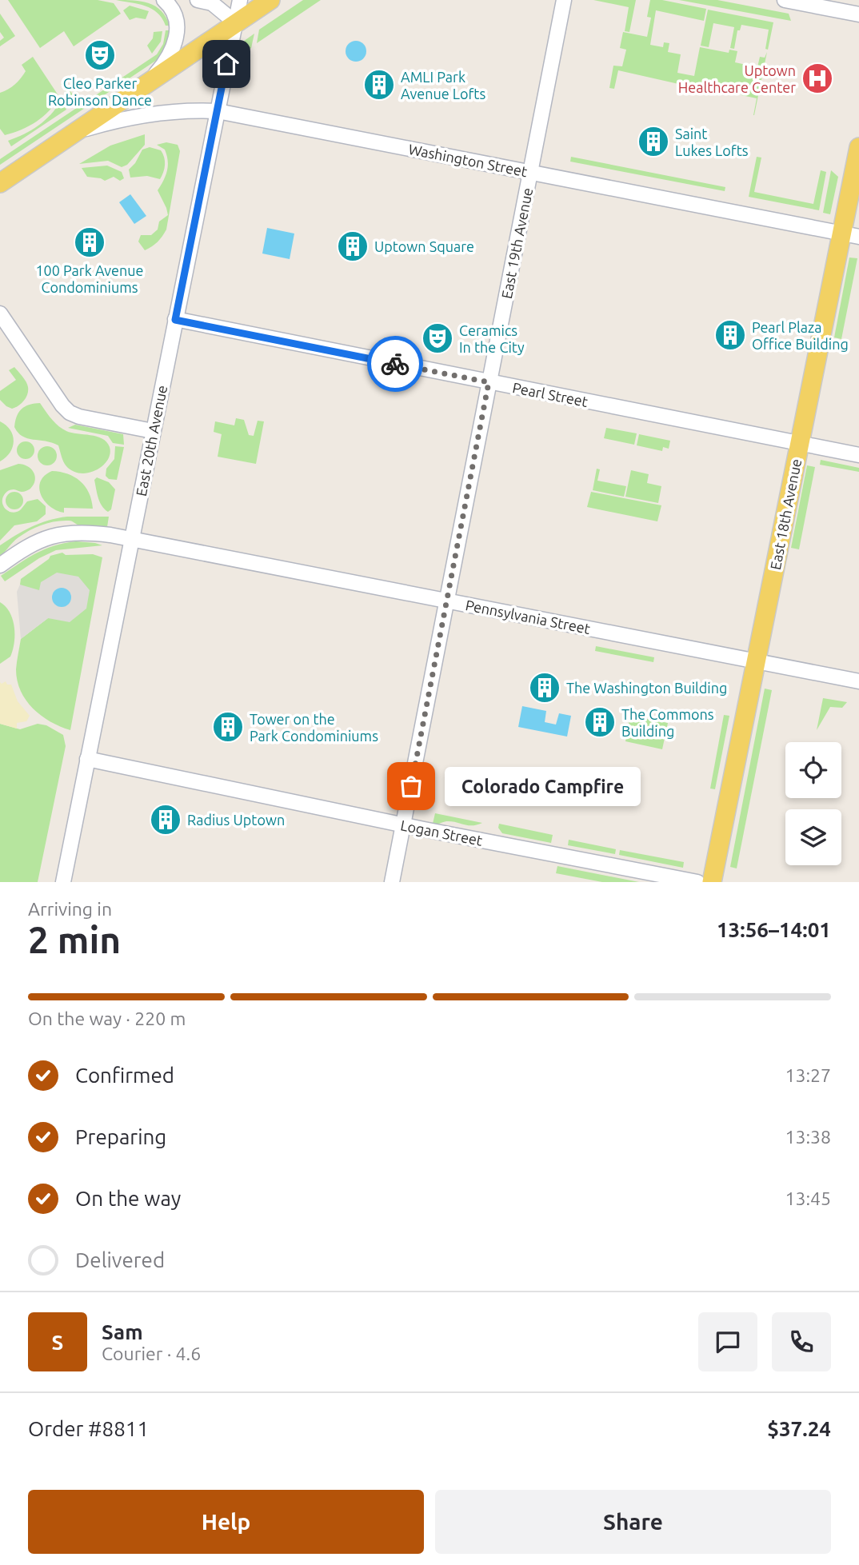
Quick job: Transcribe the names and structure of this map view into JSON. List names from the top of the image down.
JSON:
{
  "streets": {
    "main road": ["East 18th Avenue"],
    "street": [
      "Washington Street",
      "East 19th Avenue",
      "Pearl Street",
      "East 20th Avenue",
      "Pennsylvania Street",
      "Logan Street"
    ]
  },
  "crossings": [
    ["Washington Street", "East 19th Avenue"],
    ["Washington Street", "East 20th Avenue"],
    ["Washington Street", "East 18th Avenue"],
    ["East 19th Avenue", "Pearl Street"],
    ["East 19th Avenue", "Pennsylvania Street"],
    ["East 19th Avenue", "Logan Street"],
    ["Pearl Street", "East 20th Avenue"],
    ["Pearl Street", "East 18th Avenue"],
    ["East 20th Avenue", "Pennsylvania Street"],
    ["East 20th Avenue", "Logan Street"],
    ["East 18th Avenue", "Pennsylvania Street"]
  ],
  "places": {
    "theatre": ["Cleo Parker Robinson Dance", "Ceramics In the City"],
    "hospital": ["Uptown Healthcare Center"],
    "building": [
      "AMLI Park Avenue Lofts",
      "Saint Lukes Lofts",
      "100 Park Avenue Condominiums",
      "Uptown Square",
      "Pearl Plaza Office Building",
      "The Washington Building",
      "The Commons Building",
      "Tower on the Park Condominiums",
      "Radius Uptown"
    ],
    "other": ["Colorado Campfire"]
  },
  "page": {
    "bubble": "Colorado Campfire",
    "heading": ["2 min", "Arriving in", "13:56–14:01"],
    "panel": [
      "Sam",
      "Courier · 4.6",
      "Order #8811",
      "$37.24"
    ],
    "bar": "On the way · 220 m",
    "list": [
      ["Confirmed", "13:27"],
      ["Preparing", "13:38"],
      ["On the way", "13:45"],
      "Delivered"
    ],
    "round": "S",
    "buttons": ["Help", "Share"]
  }
}
